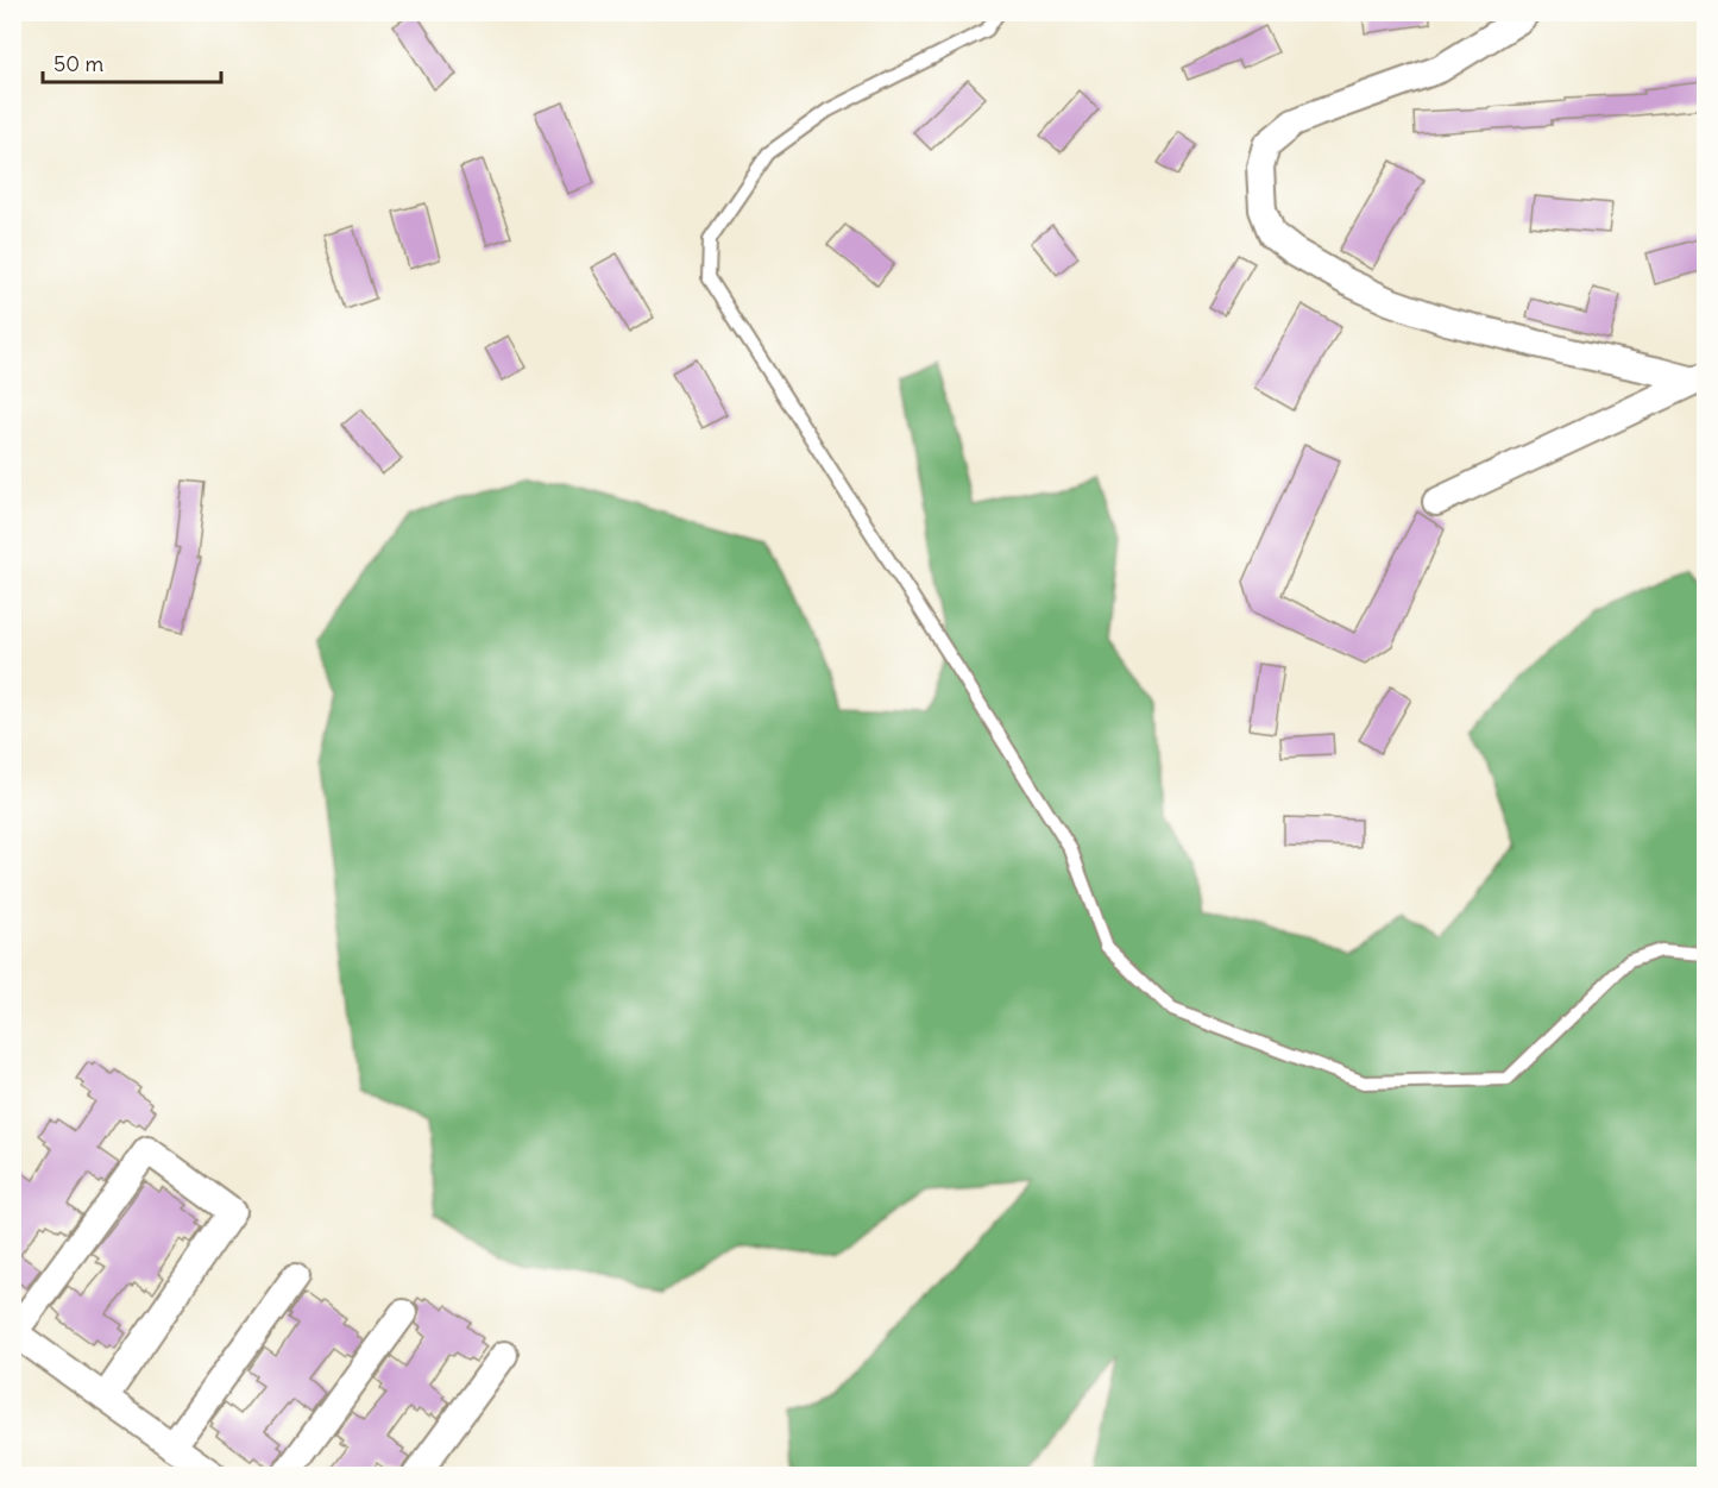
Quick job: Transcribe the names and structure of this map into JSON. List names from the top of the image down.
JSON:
{
  "scale_bar": "50 m"
}
